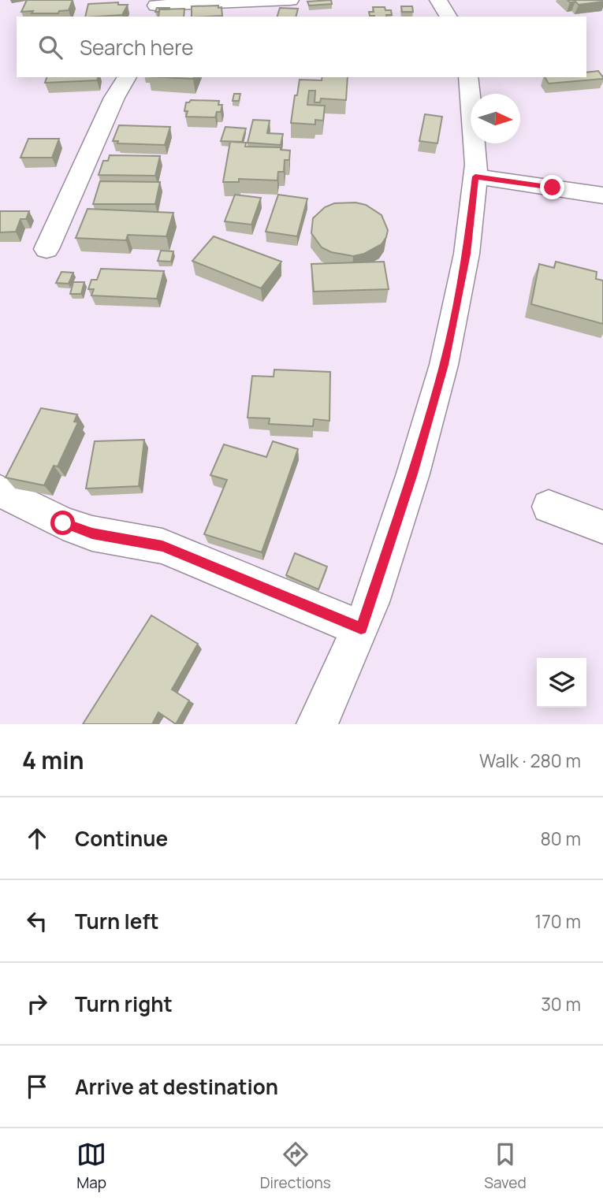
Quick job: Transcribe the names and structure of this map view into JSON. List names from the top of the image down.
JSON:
{
  "north": "right",
  "page": {
    "search": "Search here",
    "heading": ["4 min", "Walk · 280 m"],
    "list": [
      ["Continue", "80 m"],
      ["Turn left", "170 m"],
      ["Turn right", "30 m"],
      "Arrive at destination"
    ],
    "nav": ["Map", "Directions", "Saved"]
  }
}
